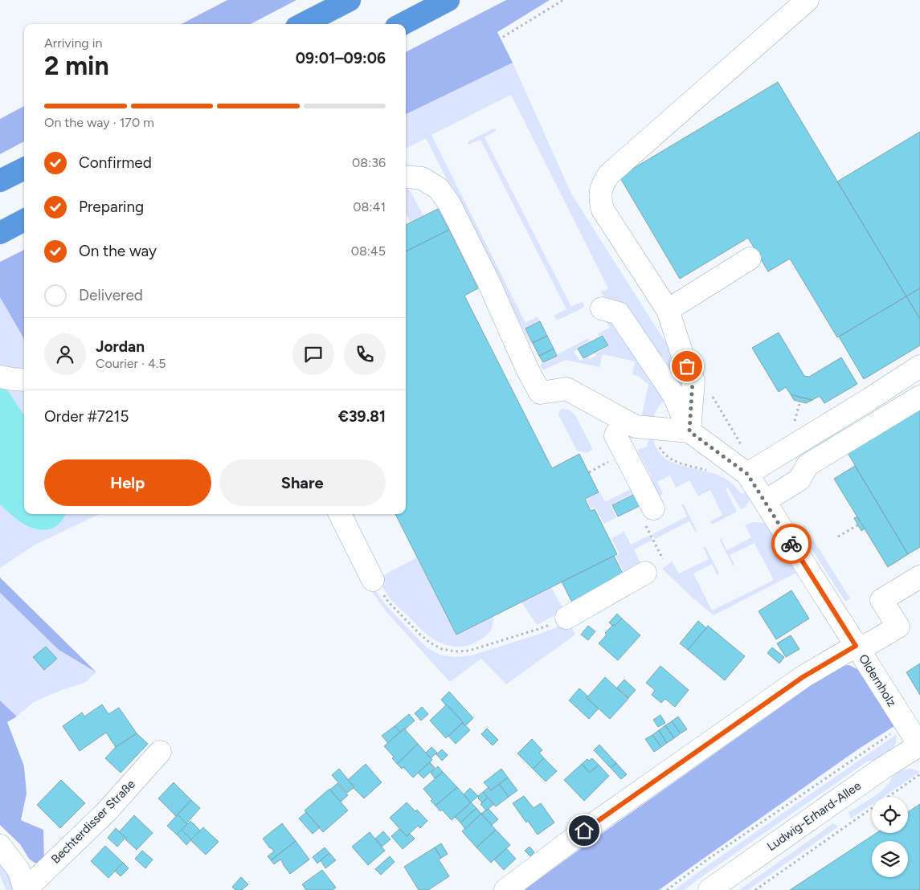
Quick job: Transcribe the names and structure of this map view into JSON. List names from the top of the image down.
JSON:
{
  "streets": {
    "street": ["Oldernholz", "Ludwig-Erhard-Allee", "Bechterdisser Straße"]
  },
  "crossings": [
    ["Oldernholz", "Ludwig-Erhard-Allee"]
  ],
  "page": {
    "heading": ["2 min", "Arriving in", "09:01–09:06"],
    "panel": [
      "Jordan",
      "Courier · 4.5",
      "Order #7215",
      "€39.81"
    ],
    "bar": "On the way · 170 m",
    "list": [
      ["Confirmed", "08:36"],
      ["Preparing", "08:41"],
      ["On the way", "08:45"],
      "Delivered"
    ],
    "buttons": ["Help", "Share"]
  }
}
